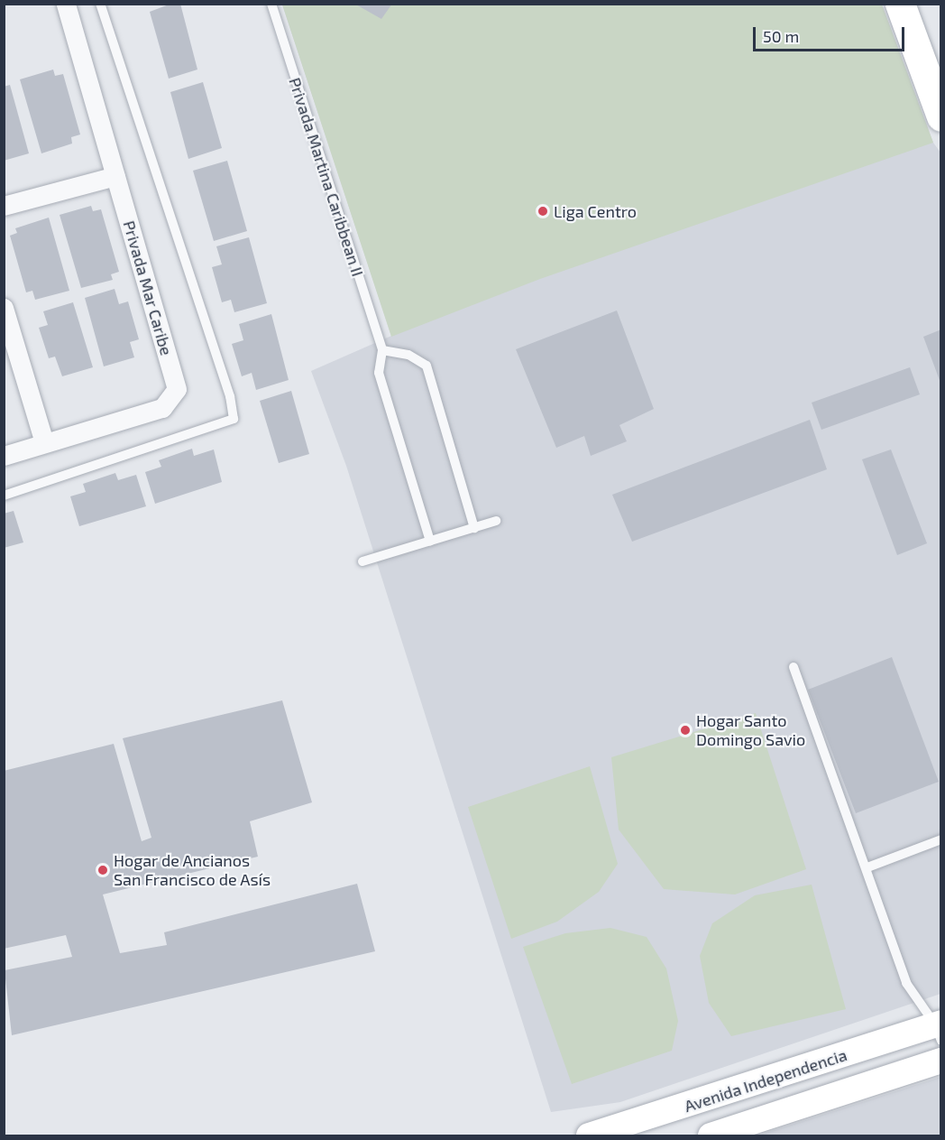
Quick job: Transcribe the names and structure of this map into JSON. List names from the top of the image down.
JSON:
{
  "streets": {
    "main road": ["Avenida Independencia"],
    "street": ["Privada Mar Caribe"],
    "lane": ["Privada Martina Caribbean II"]
  },
  "places": ["Liga Centro", "Hogar Santo Domingo Savio", "Hogar de Ancianos San Francisco de Asís"],
  "scale_bar": "50 m"
}
